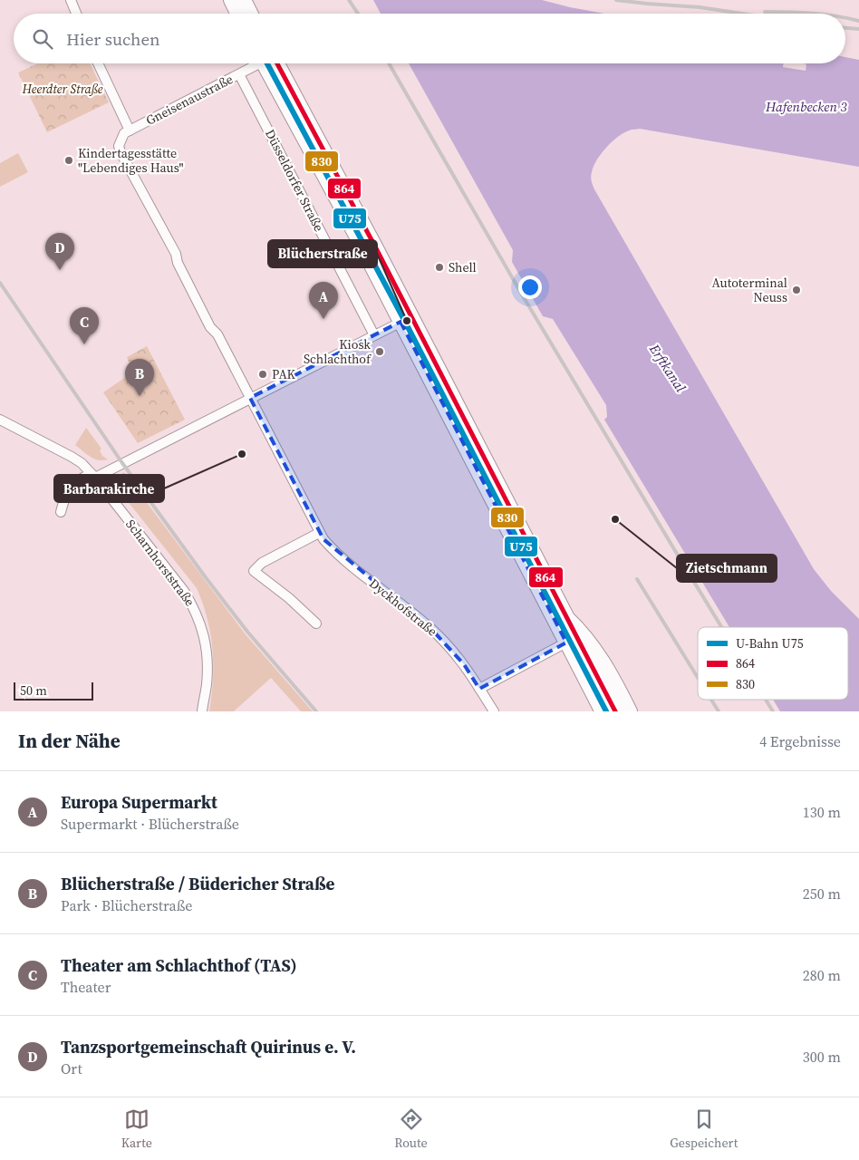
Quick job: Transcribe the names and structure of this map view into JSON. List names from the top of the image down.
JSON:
{
  "streets": {
    "street": [
      "Gneisenaustraße",
      "Düsseldorfer Straße",
      "Scharnhorststraße",
      "Dyckhofstraße"
    ]
  },
  "crossings": [
    ["Gneisenaustraße", "Düsseldorfer Straße"]
  ],
  "water": ["Hafenbecken 3", "Erftkanal"],
  "parks": ["Heerdter Straße"],
  "places": [
    "Kindertagesstätte \"Lebendiges Haus\"",
    "Shell",
    "Autoterminal Neuss",
    "Blücherstraße",
    "Kiosk Schlachthof",
    "PAK",
    "Barbarakirche",
    "Zietschmann"
  ],
  "lines": ["metro line U75", "transit line 864", "transit line 830"],
  "legend": ["U-Bahn U75", "864", "830"],
  "scale_bar": "50 m",
  "page": {
    "search": "Hier suchen",
    "pins": [
      "D",
      "A",
      "C",
      "B"
    ],
    "scale": "50 m",
    "heading": ["In der Nähe", "4 Ergebnisse"],
    "list": [
      {
        "mark": "A",
        "name": "Europa Supermarkt",
        "note": "Supermarkt · Blücherstraße",
        "value": "130 m"
      },
      {
        "mark": "B",
        "name": "Blücherstraße / Büdericher Straße",
        "note": "Park · Blücherstraße",
        "value": "250 m"
      },
      {
        "mark": "C",
        "name": "Theater am Schlachthof (TAS)",
        "note": "Theater",
        "value": "280 m"
      },
      {
        "mark": "D",
        "name": "Tanzsportgemeinschaft Quirinus e. V.",
        "note": "Ort",
        "value": "300 m"
      }
    ],
    "nav": ["Karte", "Route", "Gespeichert"]
  }
}
